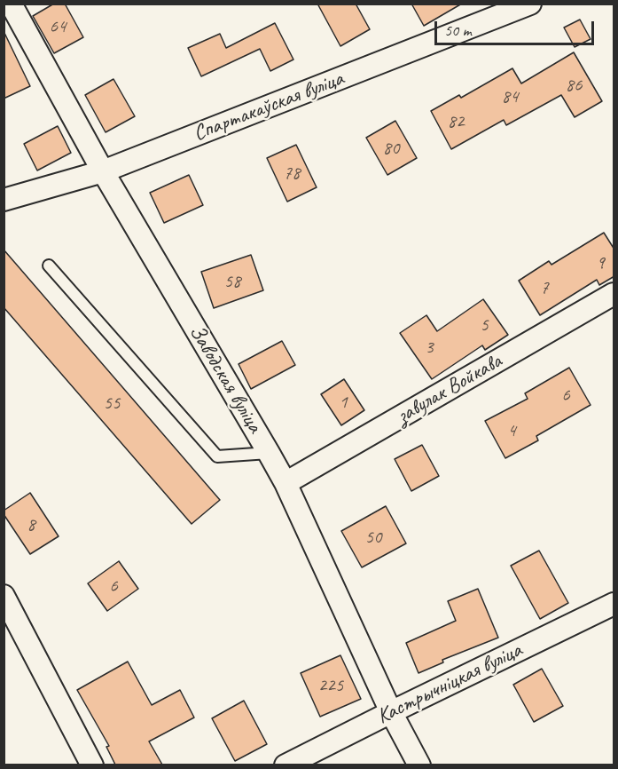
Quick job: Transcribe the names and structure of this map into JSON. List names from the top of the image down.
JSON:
{
  "streets": {
    "street": [
      "Спартакаўская вуліца",
      "Заводская вуліца",
      "завулак Войкава",
      "Кастрычніцкая вуліца"
    ]
  },
  "crossings": [
    ["Спартакаўская вуліца", "Заводская вуліца"],
    ["Заводская вуліца", "завулак Войкава"],
    ["Заводская вуліца", "Кастрычніцкая вуліца"]
  ],
  "house_numbers": [
    "64",
    "86",
    "84",
    "82",
    "80",
    "78",
    "9",
    "58",
    "7",
    "5",
    "3",
    "6",
    "1",
    "55",
    "4",
    "8",
    "50",
    "6",
    "225"
  ],
  "scale_bar": "50 m"
}
